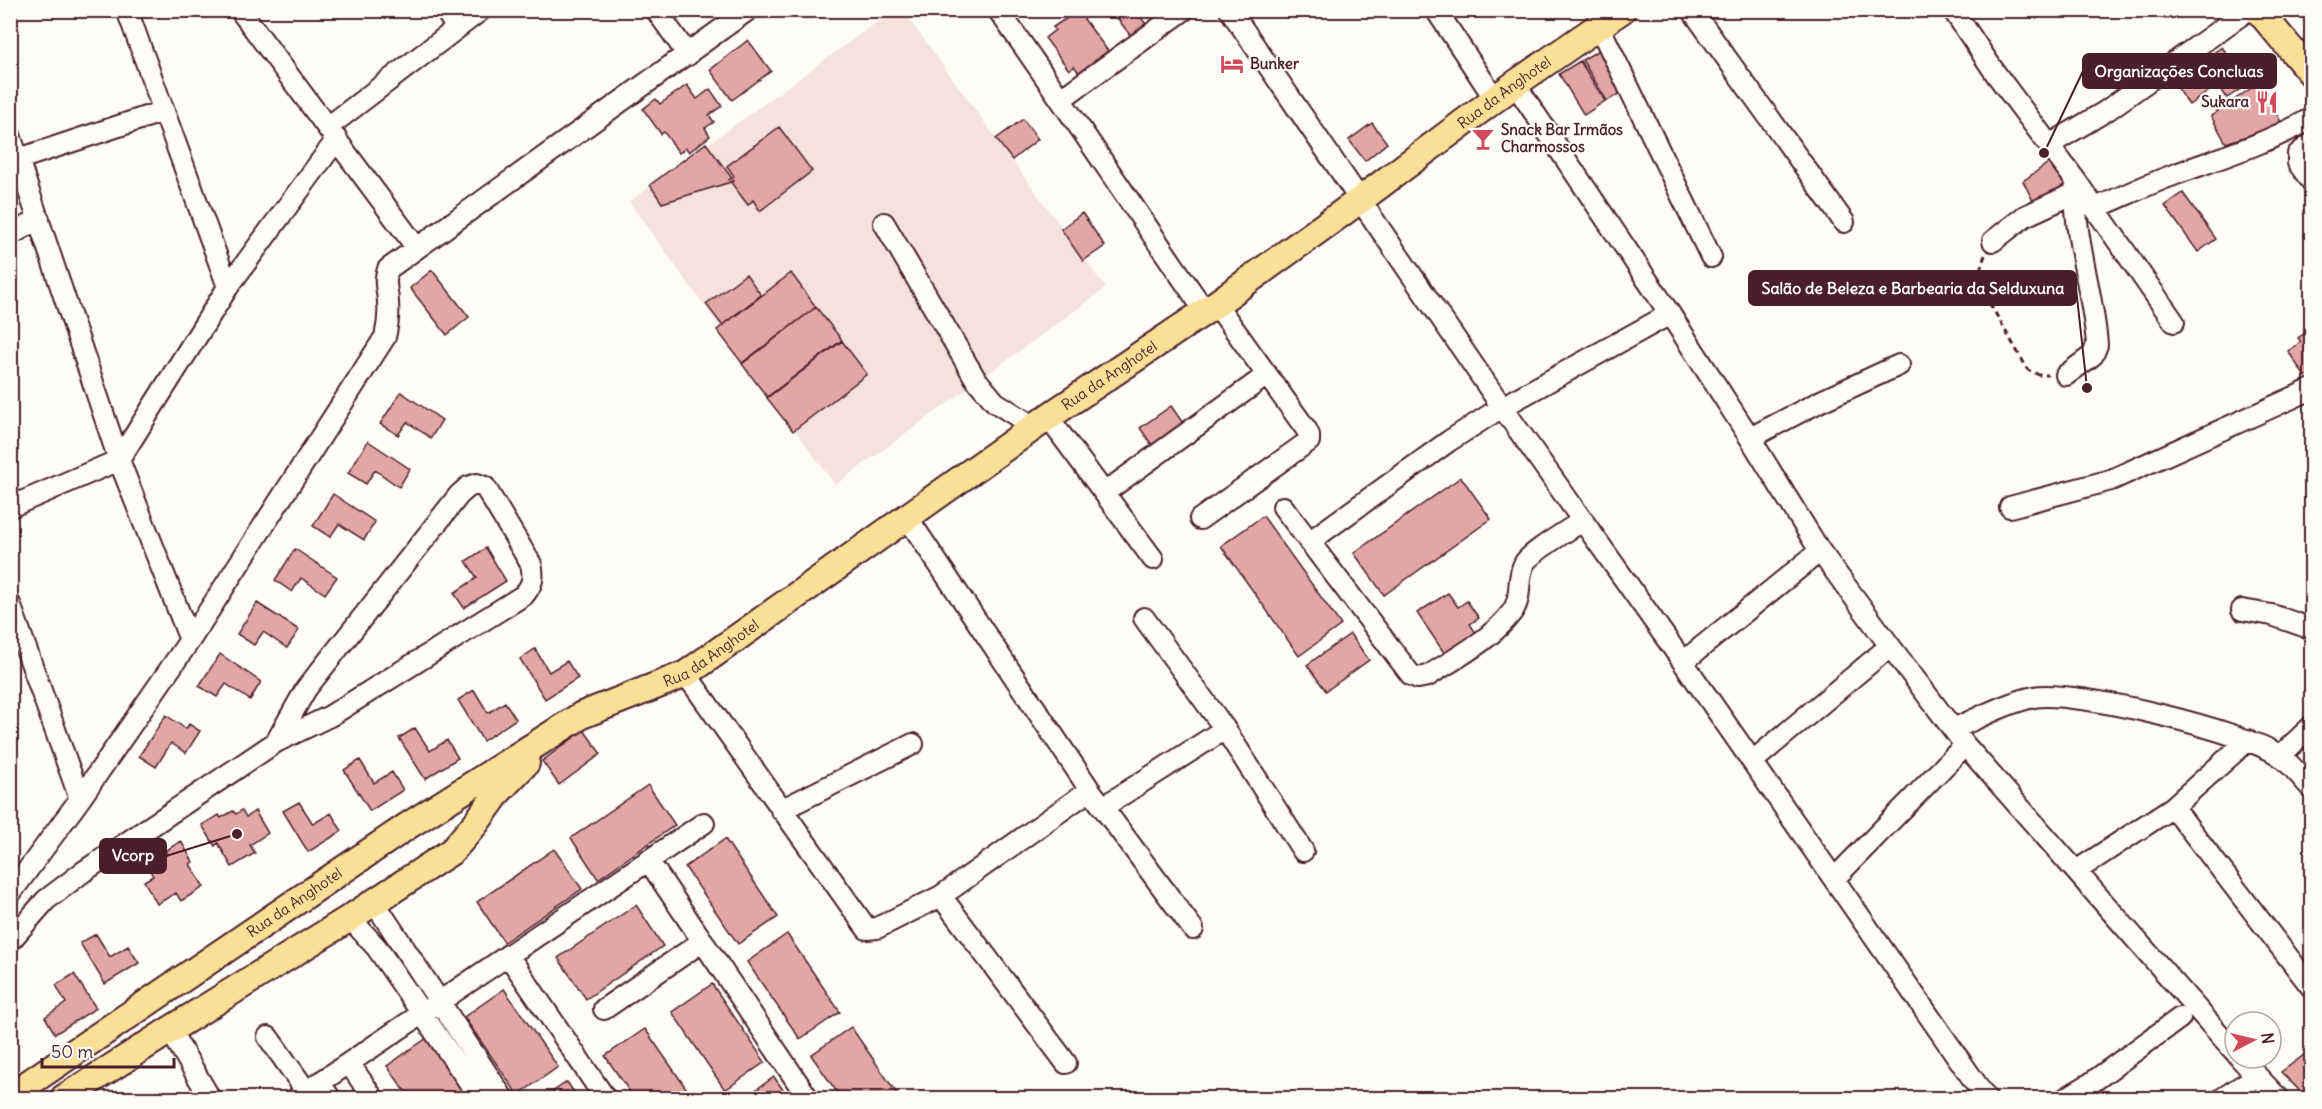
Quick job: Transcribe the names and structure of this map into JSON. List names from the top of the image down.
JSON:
{
  "streets": {
    "main road": ["Rua da Anghotel"]
  },
  "places": {
    "hotel": ["Bunker"],
    "restaurant": ["Sukara"],
    "bar": ["Snack Bar Irmãos Charmossos"],
    "other": ["Organizações Concluas", "Salão de Beleza e Barbearia da Selduxuna", "Vcorp"]
  },
  "scale_bar": "50 m",
  "north": "right"
}
